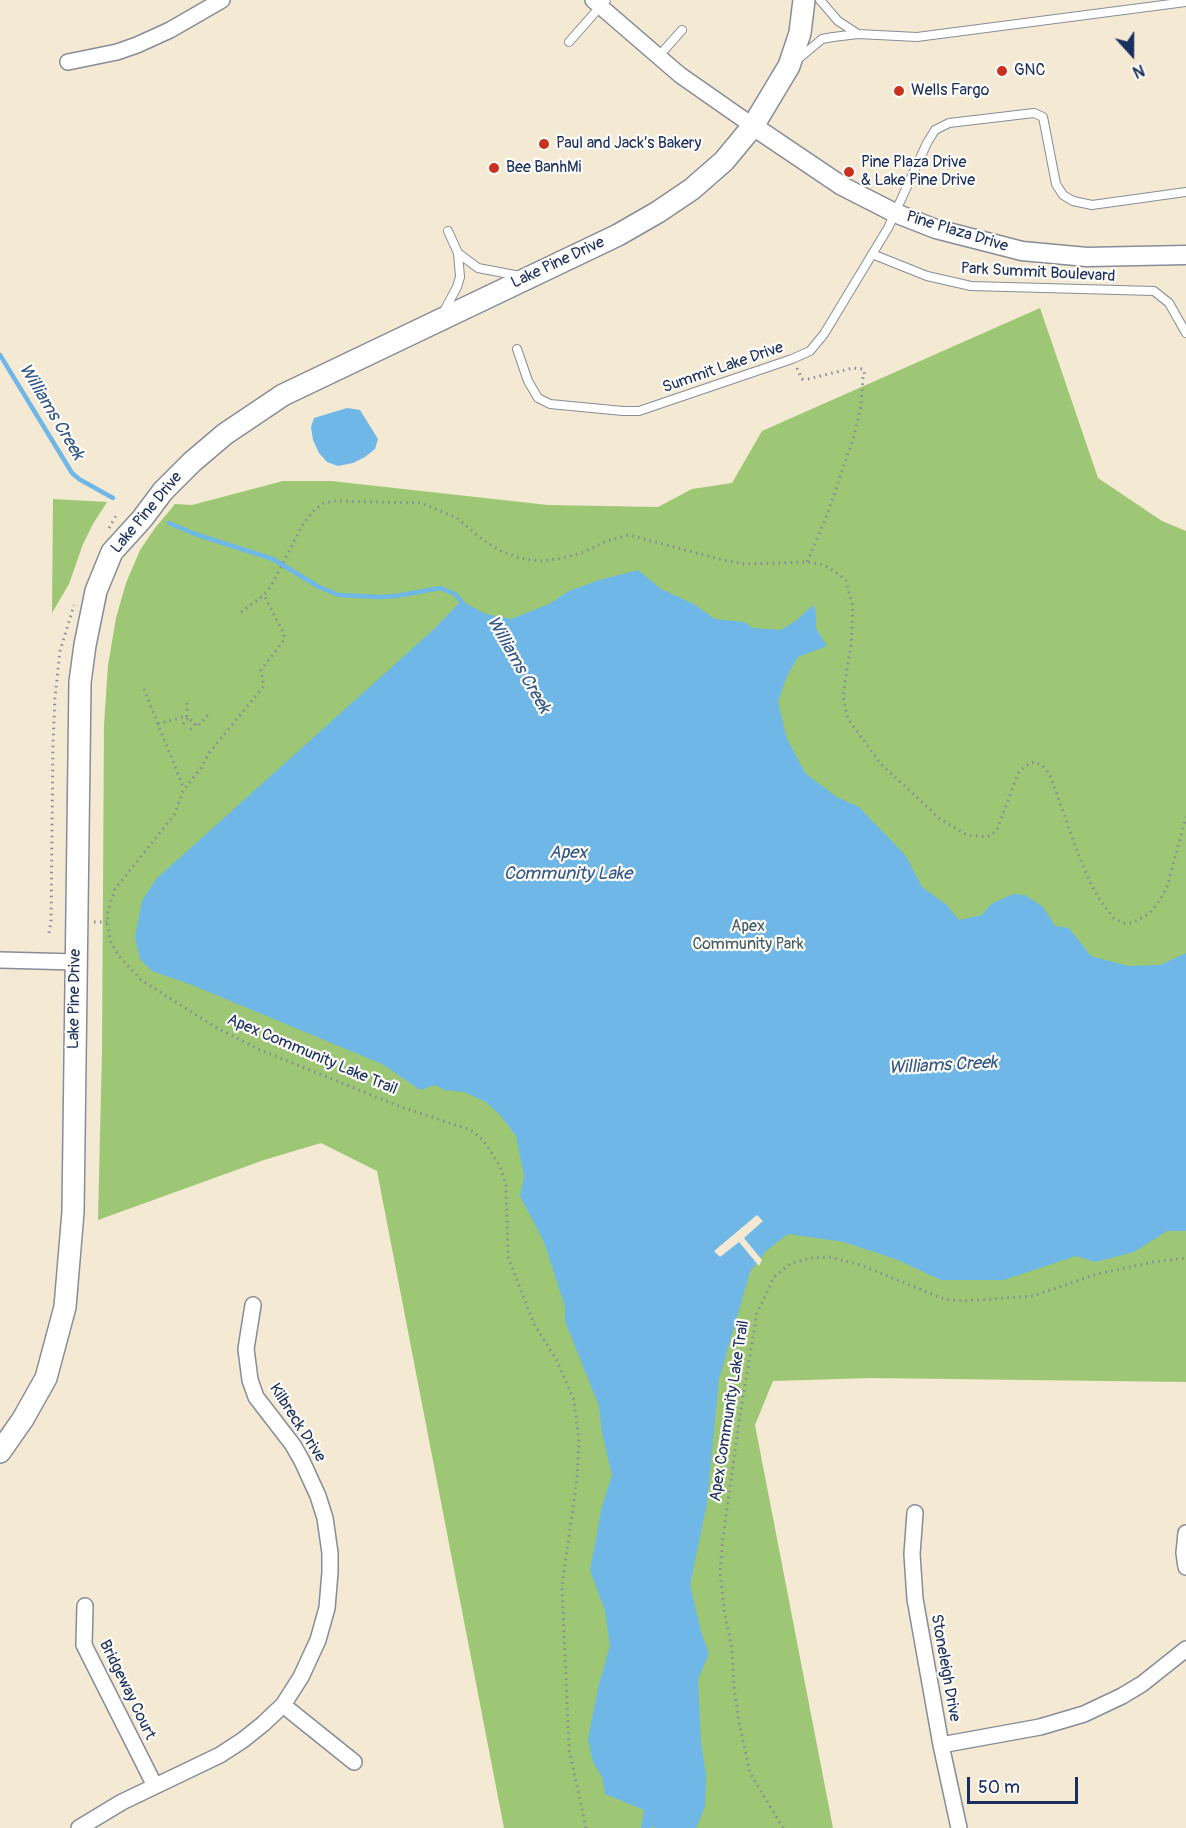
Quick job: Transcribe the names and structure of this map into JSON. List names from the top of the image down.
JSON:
{
  "streets": {
    "main road": ["Lake Pine Drive"],
    "street": [
      "Pine Plaza Drive",
      "Kilbreck Drive",
      "Stoneleigh Drive",
      "Bridgeway Court"
    ],
    "lane": ["Park Summit Boulevard", "Summit Lake Drive"],
    "path": ["Apex Community Lake Trail"]
  },
  "crossings": [
    ["Pine Plaza Drive", "Lake Pine Drive"],
    ["Pine Plaza Drive", "Summit Lake Drive"],
    ["Park Summit Boulevard", "Summit Lake Drive"],
    ["Kilbreck Drive", "Bridgeway Court"]
  ],
  "water": ["Williams Creek", "Apex Community Lake"],
  "parks": ["Apex Community Park"],
  "places": [
    "GNC",
    "Wells Fargo",
    "Paul and Jack’s Bakery",
    "Bee BanhMi",
    "Pine Plaza Drive & Lake Pine Drive"
  ],
  "scale_bar": "50 m",
  "north": "bottom"
}
